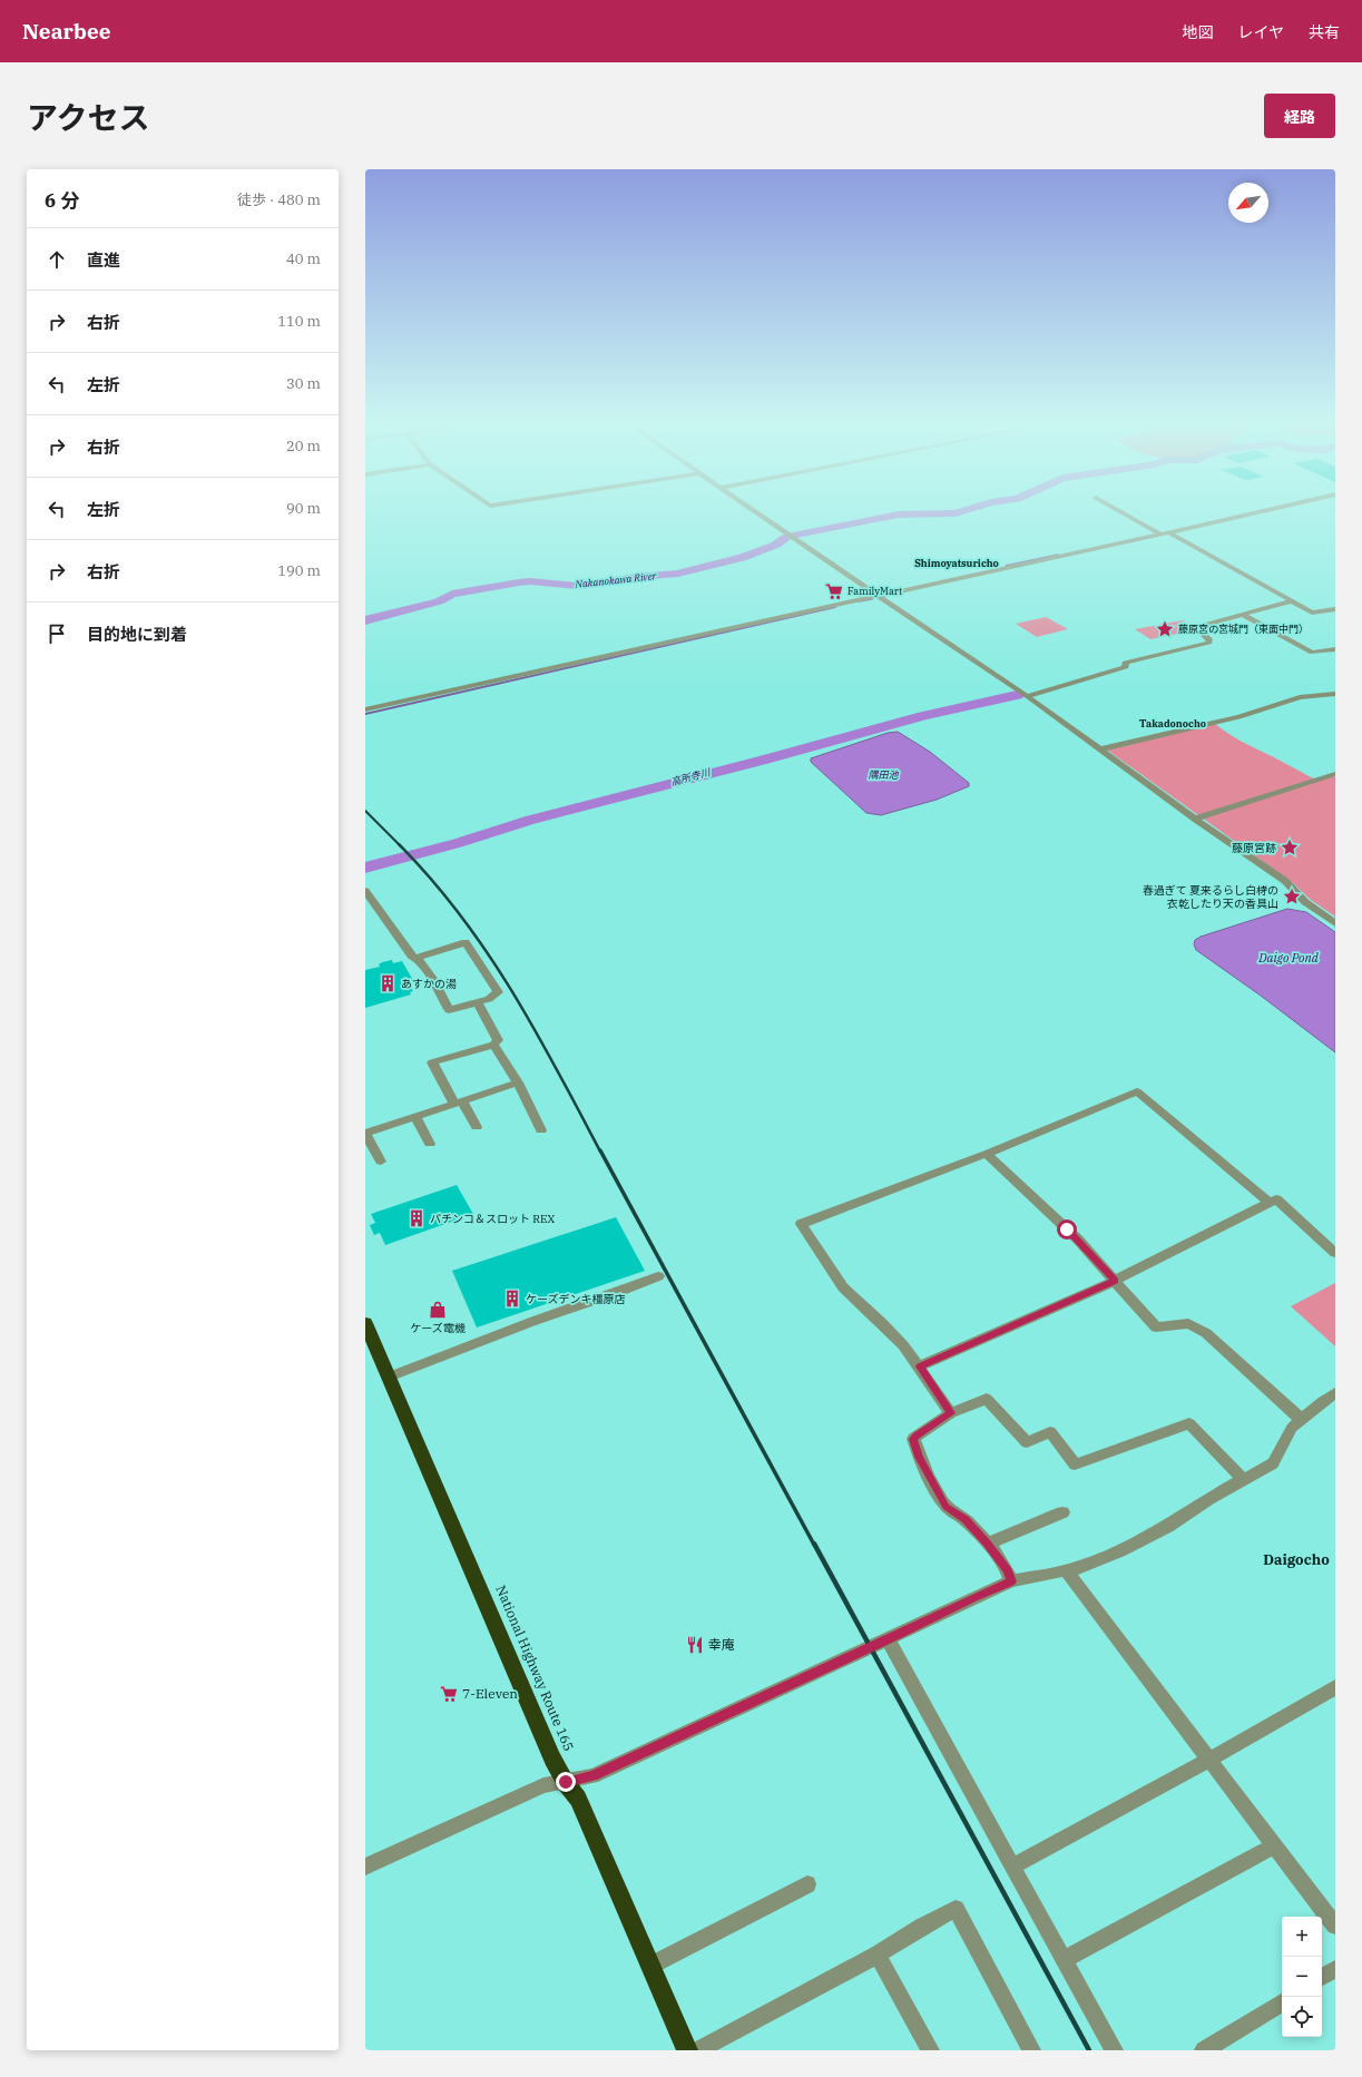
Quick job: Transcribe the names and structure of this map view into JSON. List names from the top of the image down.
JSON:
{
  "streets": {
    "highway": ["National Highway Route 165"]
  },
  "districts": ["Shimoyatsuricho", "Takadonocho", "Daigocho"],
  "water": [
    "Nakanokawa River",
    "隅田池",
    "高所寺川",
    "Daigo Pond"
  ],
  "places": {
    "supermarket": ["FamilyMart", "7-Eleven"],
    "place": ["藤原宮の宮城門（東面中門）", "藤原宮跡", "春過ぎて 夏来るらし白𣑥の 衣乾したり天の香具山"],
    "building": ["あすかの湯", "パチンコ＆スロット REX", "ケーズデンキ橿原店"],
    "shop": ["ケーズ電機"],
    "restaurant": ["幸庵"]
  },
  "north": "bottom left",
  "page": {
    "header": "Nearbee",
    "nav": ["地図", "レイヤ", "共有"],
    "title": "アクセス",
    "buttons": "経路",
    "heading": ["6 分", "徒歩 · 480 m"],
    "list": [
      ["直進", "40 m"],
      ["右折", "110 m"],
      ["左折", "30 m"],
      ["右折", "20 m"],
      ["左折", "90 m"],
      ["右折", "190 m"],
      "目的地に到着"
    ],
    "map_buttons": ["+", "−"]
  }
}
